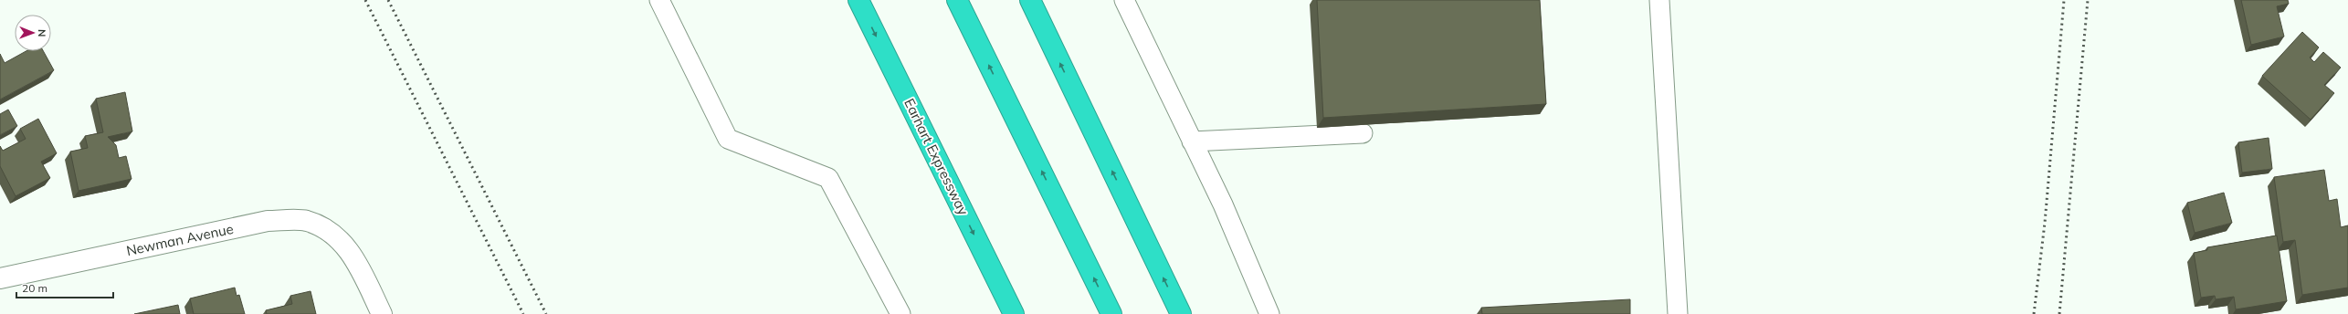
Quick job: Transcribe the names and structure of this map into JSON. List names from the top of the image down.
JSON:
{
  "streets": {
    "highway": ["Earhart Expressway"],
    "street": ["Newman Avenue"]
  },
  "scale_bar": "20 m",
  "north": "right"
}
